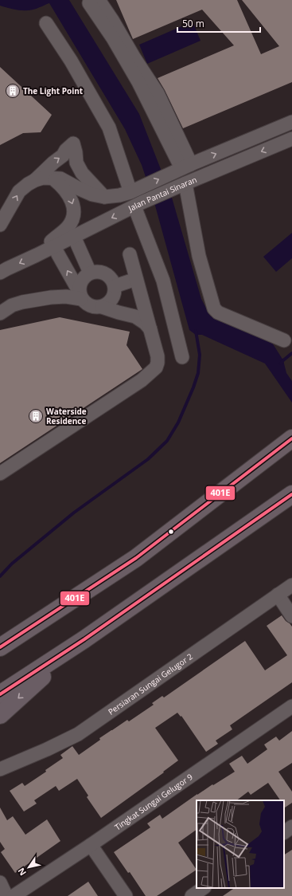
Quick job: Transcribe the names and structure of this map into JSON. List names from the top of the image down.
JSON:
{
  "streets": {
    "street": ["Jalan Pantai Sinaran", "Persiaran Sungai Gelugor 2", "Tingkat Sungai Gelugor 9"]
  },
  "places": {
    "building": ["The Light Point", "Waterside Residence"]
  },
  "lines": ["transit line 401E"],
  "scale_bar": "50 m",
  "north": "bottom left"
}
